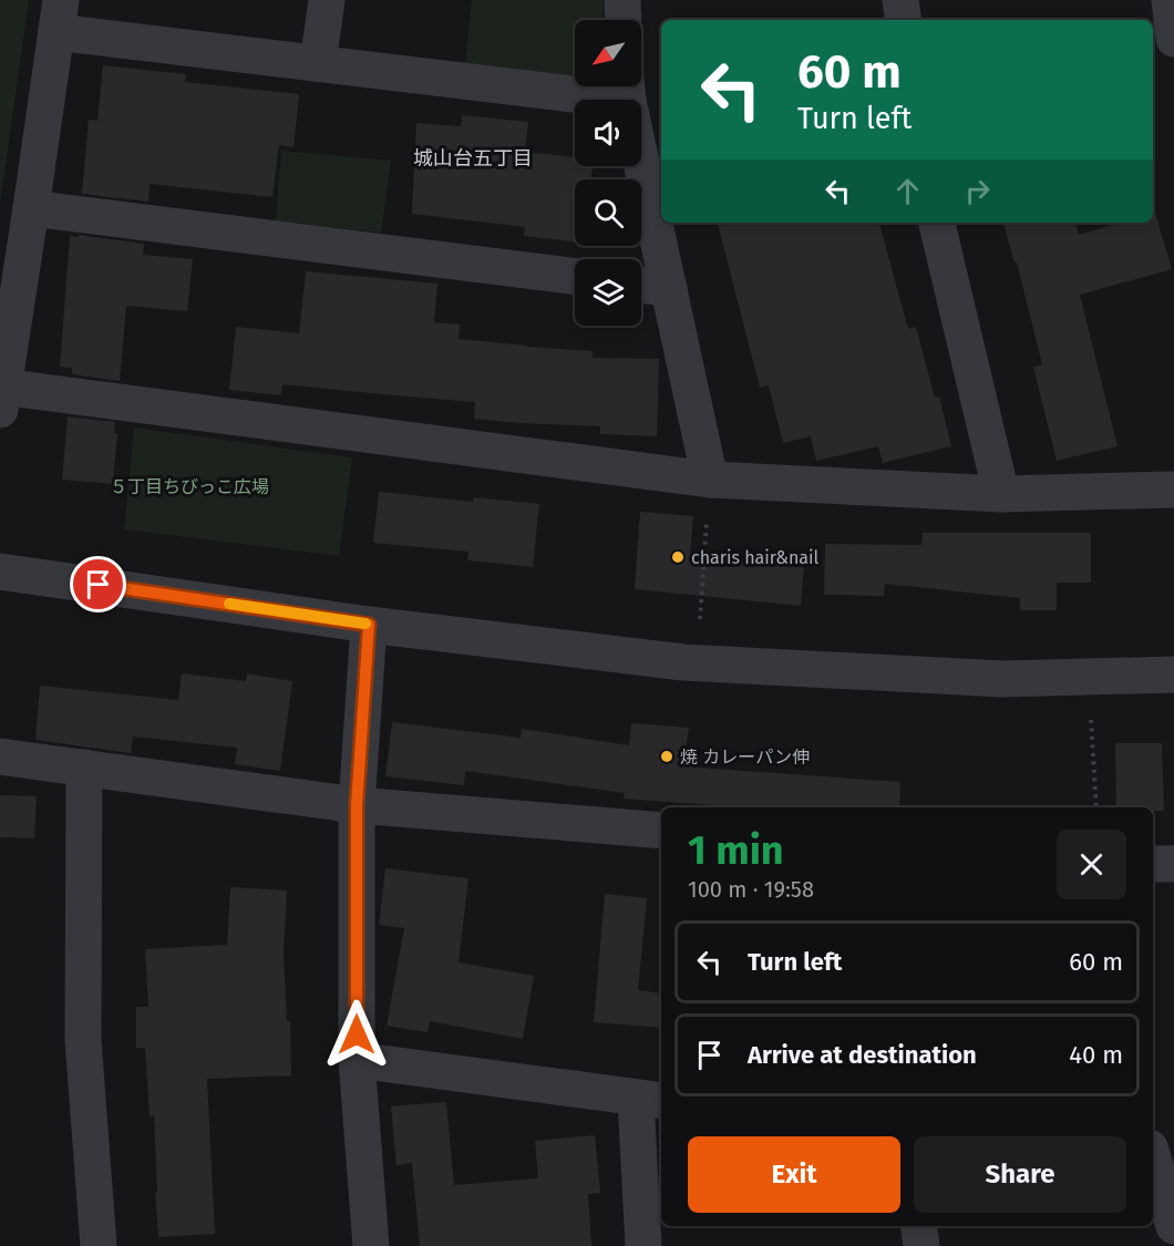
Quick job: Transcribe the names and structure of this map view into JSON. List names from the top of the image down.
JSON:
{
  "districts": ["城山台五丁目"],
  "parks": ["５丁目ちびっこ広場"],
  "places": ["charis hair&nail", "焼 カレーパン伸"],
  "north": "bottom left",
  "page": {
    "turn": ["60 m", "Turn left"],
    "heading": ["1 min", "100 m · 19:58"],
    "list": [
      {
        "name": "Turn left",
        "value": "60 m"
      },
      {
        "name": "Arrive at destination",
        "value": "40 m"
      }
    ],
    "buttons": ["Exit", "Share"]
  }
}
